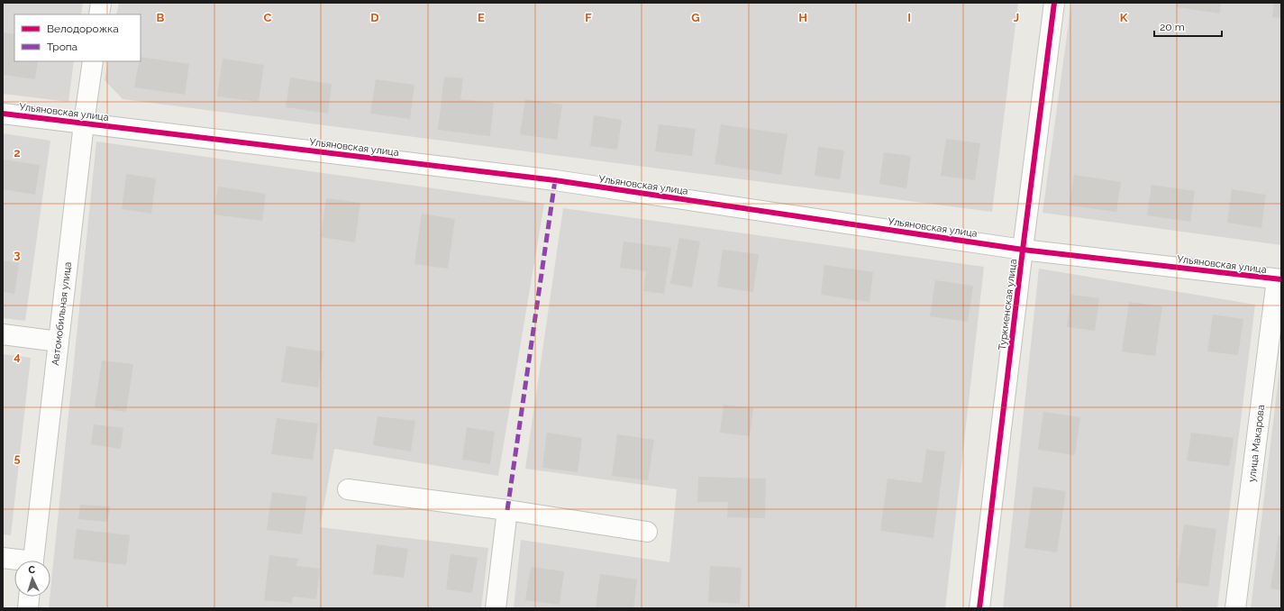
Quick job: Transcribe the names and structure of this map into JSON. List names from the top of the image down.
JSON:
{
  "streets": {
    "street": [
      "Ульяновская улица",
      "Туркменская улица",
      "Автомобильная улица",
      "улица Макарова"
    ]
  },
  "crossings": [
    ["Ульяновская улица", "Туркменская улица"],
    ["Ульяновская улица", "Автомобильная улица"],
    ["Ульяновская улица", "улица Макарова"]
  ],
  "legend": ["Велодорожка", "Тропа"],
  "scale_bar": "20 m",
  "north": "top",
  "grid": {
    "columns": [
      "B",
      "C",
      "D",
      "E",
      "F",
      "G",
      "H",
      "I",
      "J",
      "K"
    ],
    "rows": [
      "2",
      "3",
      "4",
      "5"
    ]
  }
}
